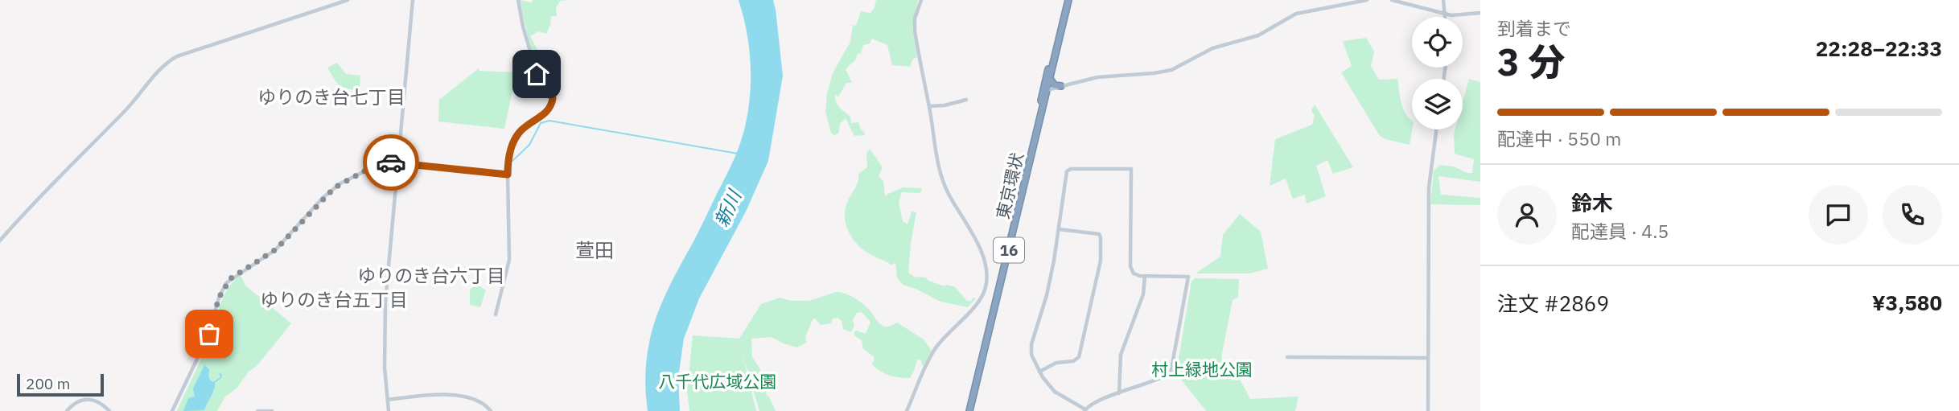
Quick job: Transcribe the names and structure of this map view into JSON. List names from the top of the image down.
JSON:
{
  "streets": {
    "highway": ["東京環状", "16"]
  },
  "districts": [
    "ゆりのき台七丁目",
    "萱田",
    "ゆりのき台六丁目",
    "ゆりのき台五丁目"
  ],
  "water": ["新川"],
  "parks": ["村上緑地公園", "八千代広域公園"],
  "scale_bar": "200 m",
  "page": {
    "heading": ["3 分", "到着まで", "22:28–22:33"],
    "panel": [
      "鈴木",
      "配達員 · 4.5",
      "注文 #2869",
      "¥3,580"
    ],
    "bar": "配達中 · 550 m",
    "scale": "200 m"
  }
}
